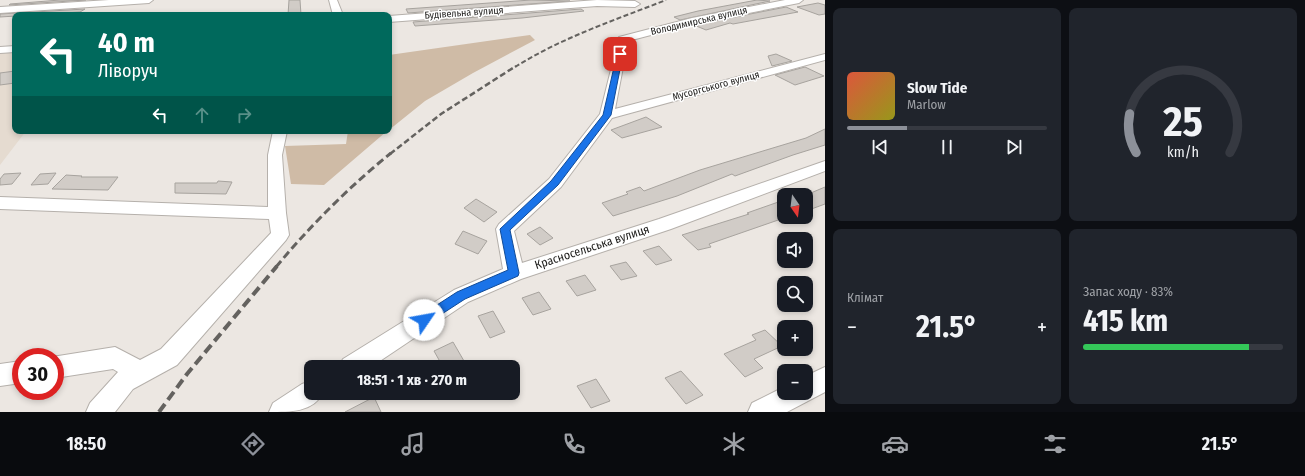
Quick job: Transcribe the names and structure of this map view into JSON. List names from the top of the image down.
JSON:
{
  "streets": {
    "street": [
      "Будівельна вулиця",
      "Володимирська вулиця",
      "Мусоргського вулиця",
      "Красносельська вулиця"
    ]
  },
  "crossings": [
    ["Володимирська вулиця", "Мусоргського вулиця"]
  ],
  "north": "bottom",
  "page": {
    "turn": ["40 m", "Ліворуч"],
    "song": ["Slow Tide", "Marlow"],
    "map_buttons": ["+", "−"],
    "tile": [
      "Клімат",
      ["Запас ходу · 83%", "415 km"]
    ],
    "heat": ["−", "21.5°", "+"],
    "limit": "30",
    "trip": "18:51 · 1 хв · 270 m",
    "tabs": ["18:50", "21.5°"],
    "gauge": ["25", "km/h"]
  }
}
